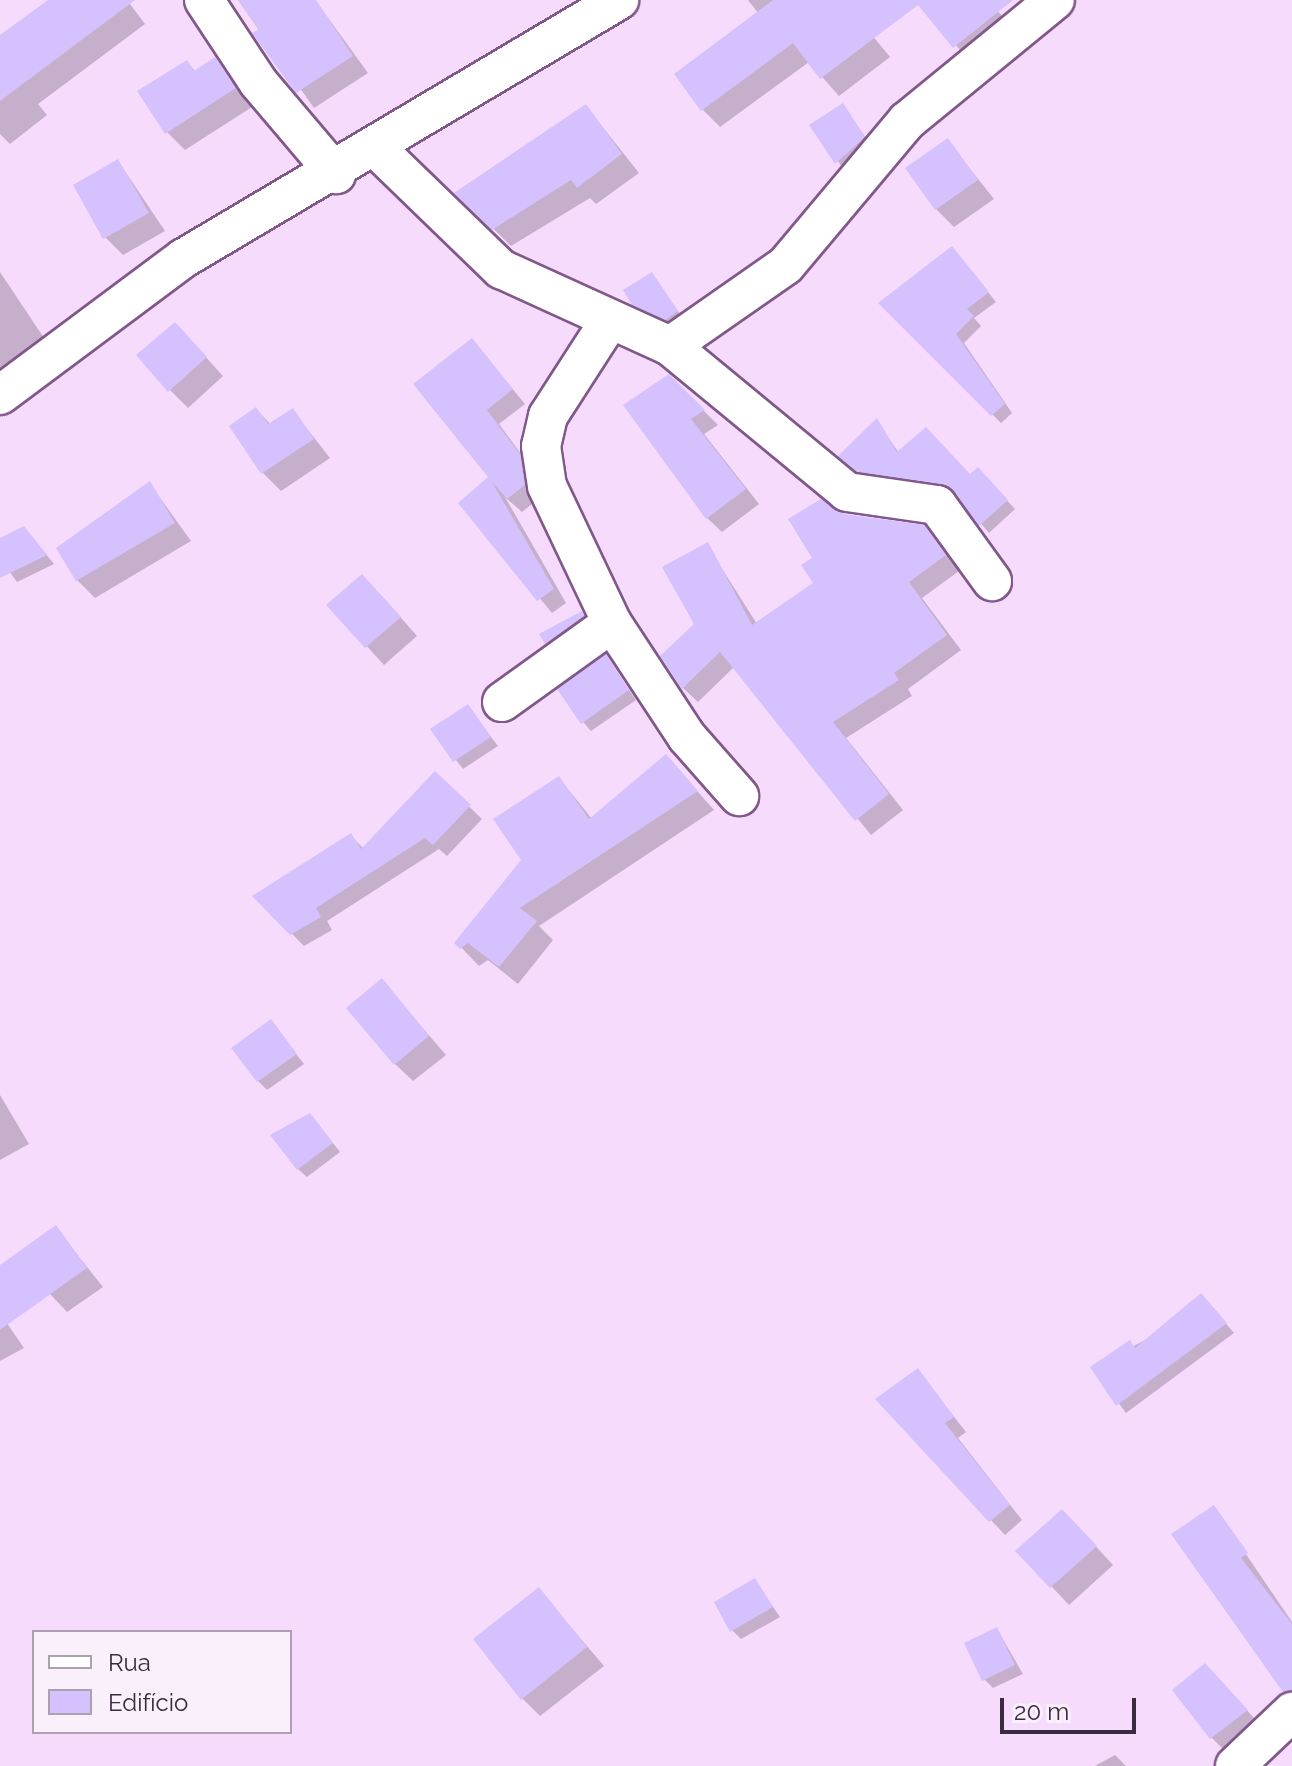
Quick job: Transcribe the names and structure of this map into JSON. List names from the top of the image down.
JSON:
{
  "legend": ["Rua", "Edifício"],
  "scale_bar": "20 m"
}
